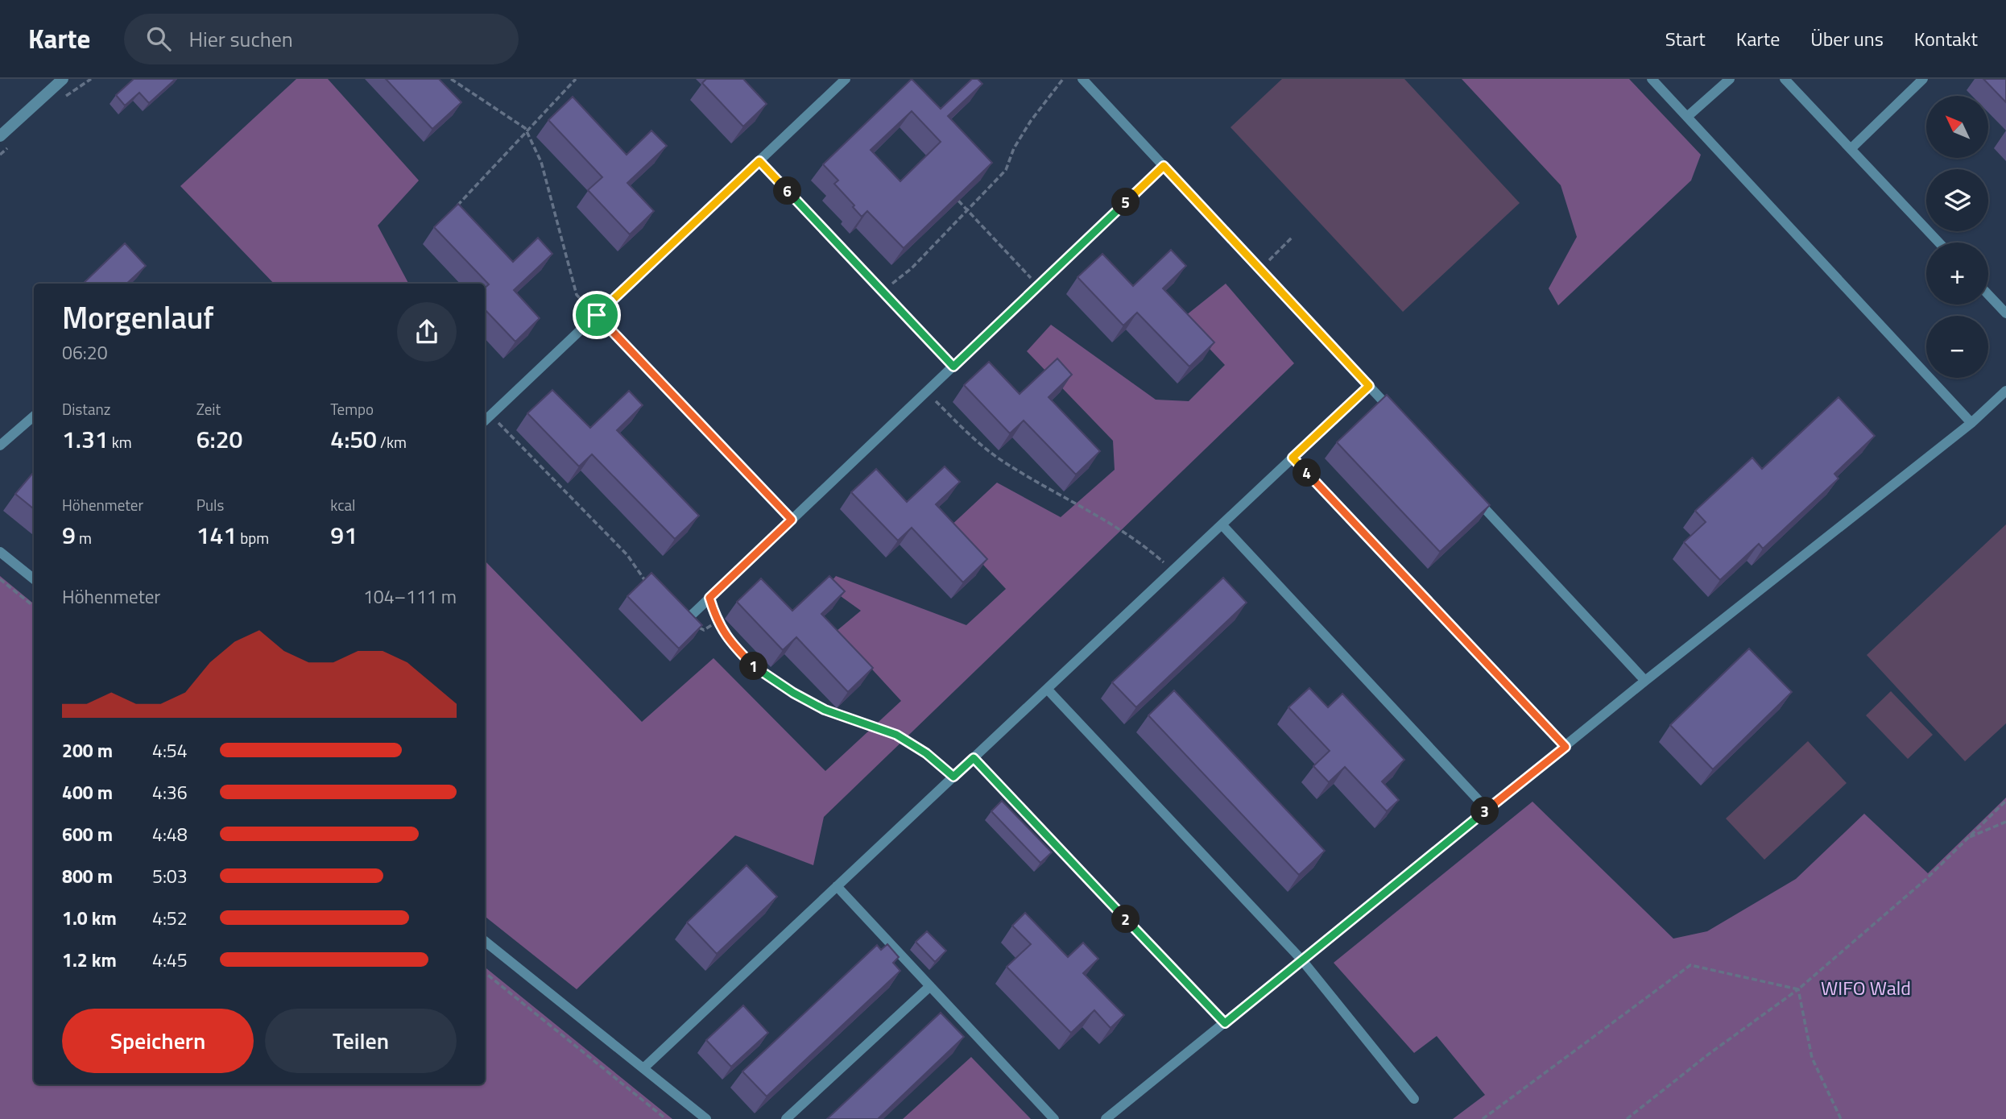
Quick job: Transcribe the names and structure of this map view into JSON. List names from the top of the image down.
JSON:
{
  "parks": ["WIFO Wald"],
  "north": "top left",
  "page": {
    "header": "Karte",
    "search": "Hier suchen",
    "nav": [
      "Start",
      "Karte",
      "Über uns",
      "Kontakt"
    ],
    "map_buttons": ["+", "−"],
    "pins": [
      "6",
      "5",
      "4",
      "1",
      "3",
      "2"
    ],
    "heading": ["Morgenlauf", "06:20"],
    "stats": [
      ["Distanz", "1.31 km"],
      ["Zeit", "6:20"],
      ["Tempo", "4:50 /km"],
      ["Höhenmeter", "9 m"],
      ["Puls", "141 bpm"],
      ["kcal", "91"]
    ],
    "chart": ["Höhenmeter", "104–111 m"],
    "list": [
      {
        "name": "200 m",
        "note": "4:54"
      },
      {
        "name": "400 m",
        "note": "4:36"
      },
      {
        "name": "600 m",
        "note": "4:48"
      },
      {
        "name": "800 m",
        "note": "5:03"
      },
      {
        "name": "1.0 km",
        "note": "4:52"
      },
      {
        "name": "1.2 km",
        "note": "4:45"
      }
    ],
    "buttons": ["Speichern", "Teilen"]
  }
}
